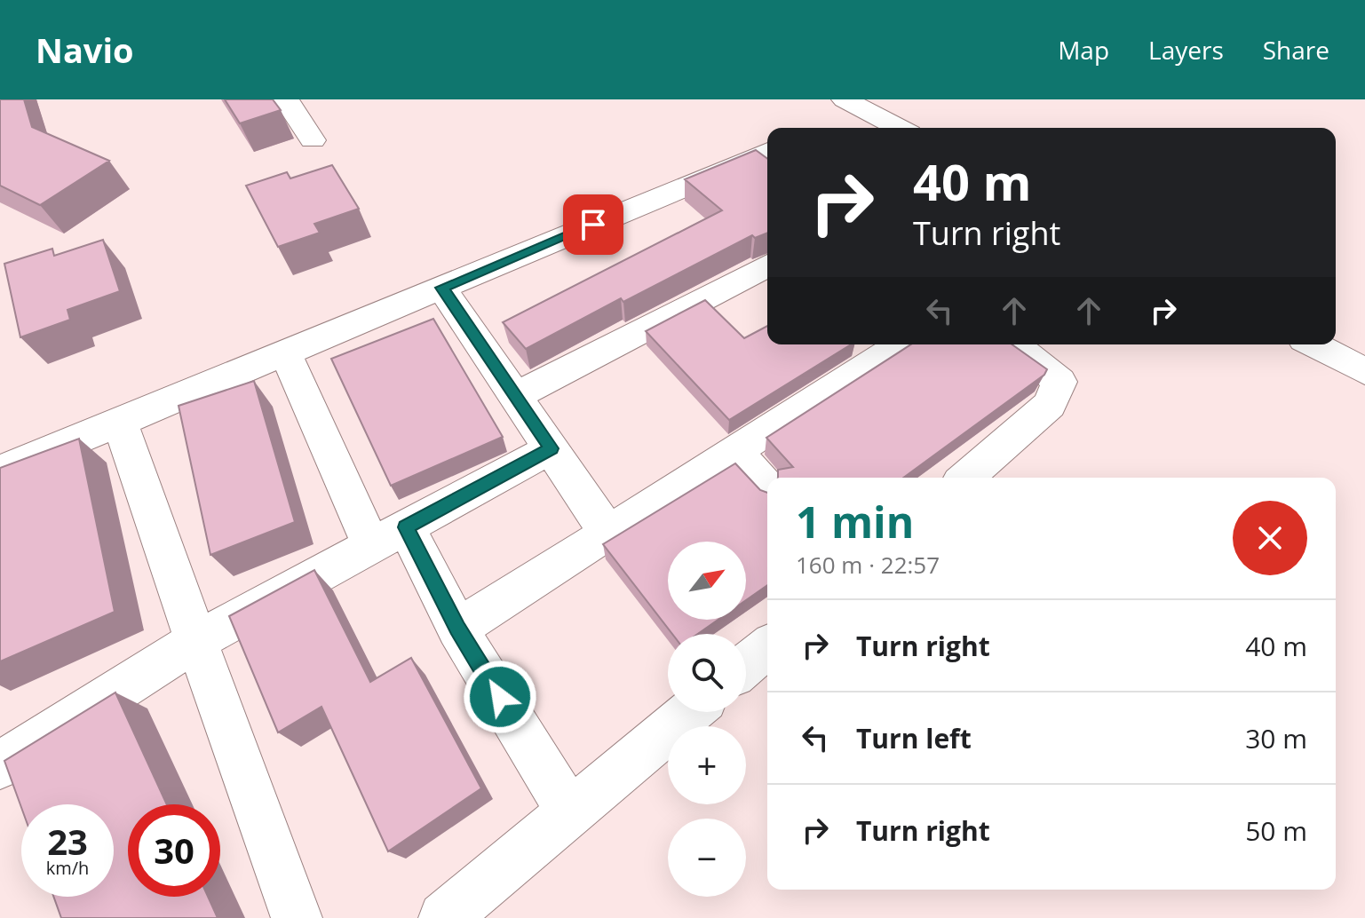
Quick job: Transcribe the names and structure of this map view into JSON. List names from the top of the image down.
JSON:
{
  "north": "top right",
  "page": {
    "header": "Navio",
    "nav": ["Map", "Layers", "Share"],
    "turn": ["40 m", "Turn right"],
    "heading": ["1 min", "160 m · 22:57"],
    "map_buttons": ["+", "−"],
    "list": [
      {
        "name": "Turn right",
        "value": "40 m"
      },
      {
        "name": "Turn left",
        "value": "30 m"
      },
      {
        "name": "Turn right",
        "value": "50 m"
      }
    ],
    "speed": "23 km/h",
    "limit": "30"
  }
}
